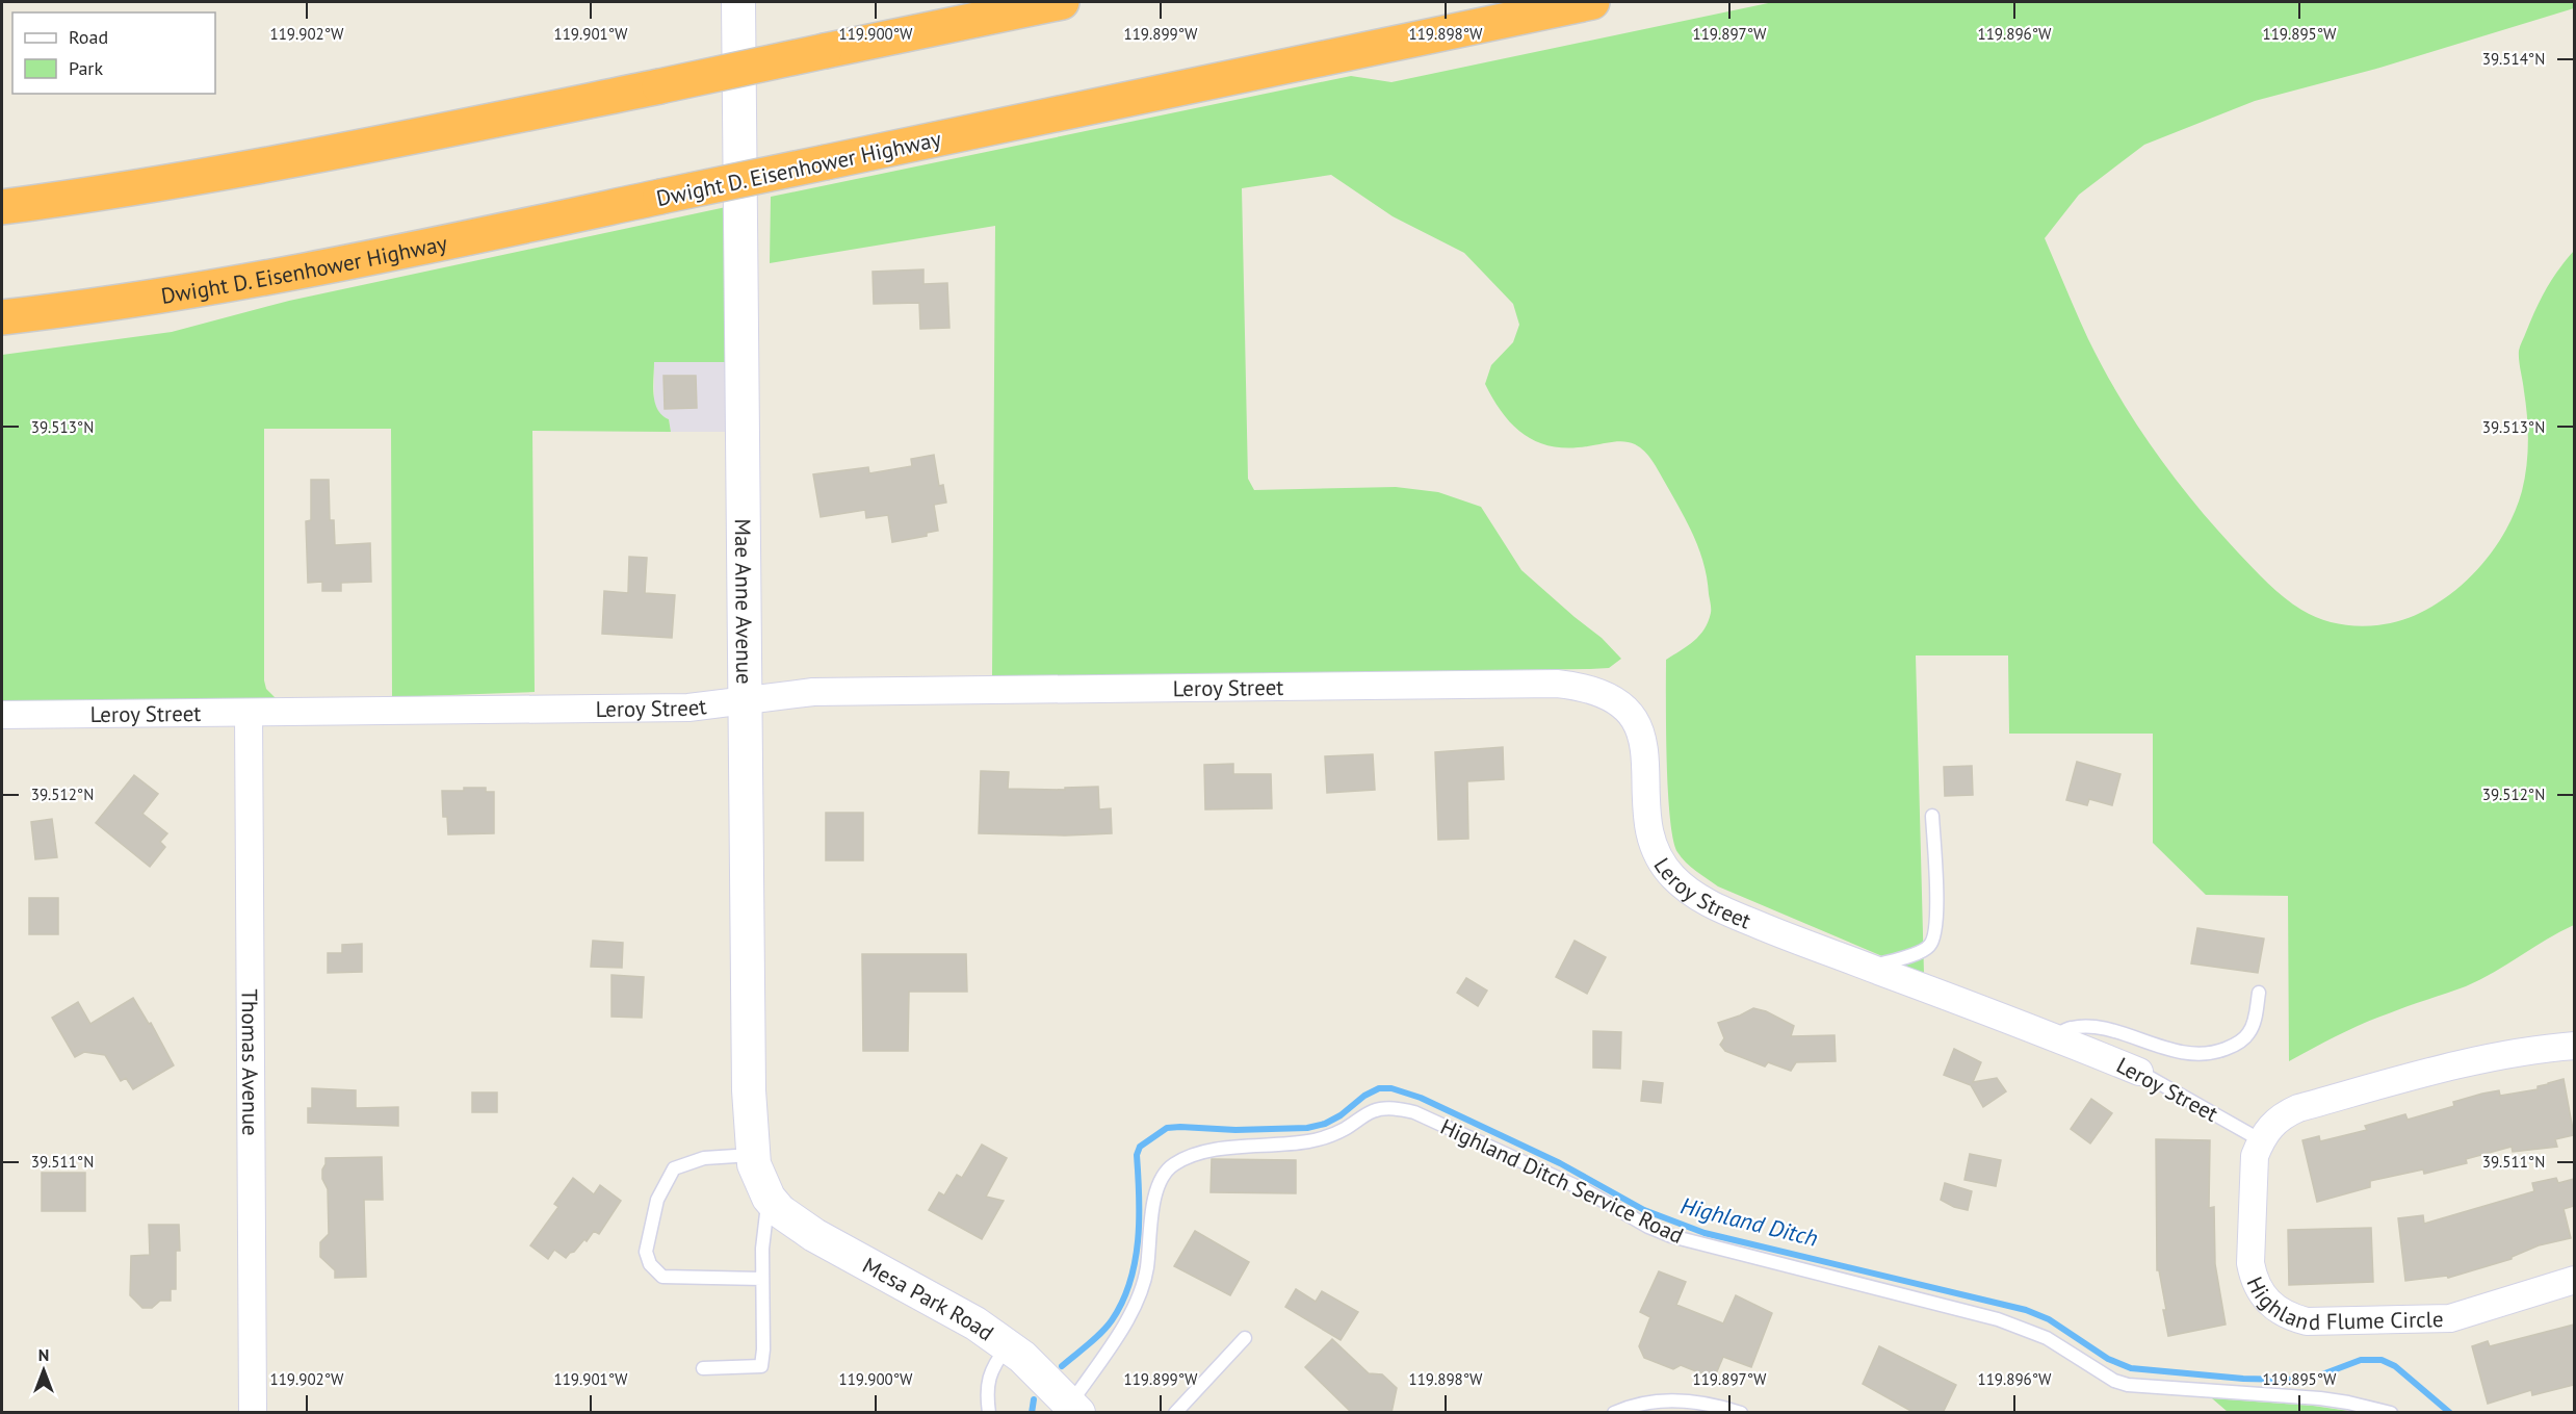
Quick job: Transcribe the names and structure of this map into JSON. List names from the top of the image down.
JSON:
{
  "streets": {
    "highway": ["Dwight D. Eisenhower Highway"],
    "street": [
      "Mae Anne Avenue",
      "Leroy Street",
      "Thomas Avenue",
      "Highland Flume Circle",
      "Mesa Park Road"
    ],
    "lane": ["Highland Ditch Service Road"]
  },
  "crossings": [
    ["Mae Anne Avenue", "Leroy Street"],
    ["Mae Anne Avenue", "Mesa Park Road"],
    ["Leroy Street", "Thomas Avenue"],
    ["Leroy Street", "Highland Flume Circle"],
    ["Highland Ditch Service Road", "Mesa Park Road"]
  ],
  "water": ["Highland Ditch"],
  "legend": ["Road", "Park"],
  "north": "top",
  "coordinates": [
    "119.902°W",
    "119.901°W",
    "119.900°W",
    "119.899°W",
    "119.898°W",
    "119.897°W",
    "119.896°W",
    "119.895°W",
    "39.514°N",
    "39.513°N",
    "39.512°N",
    "39.511°N"
  ]
}
